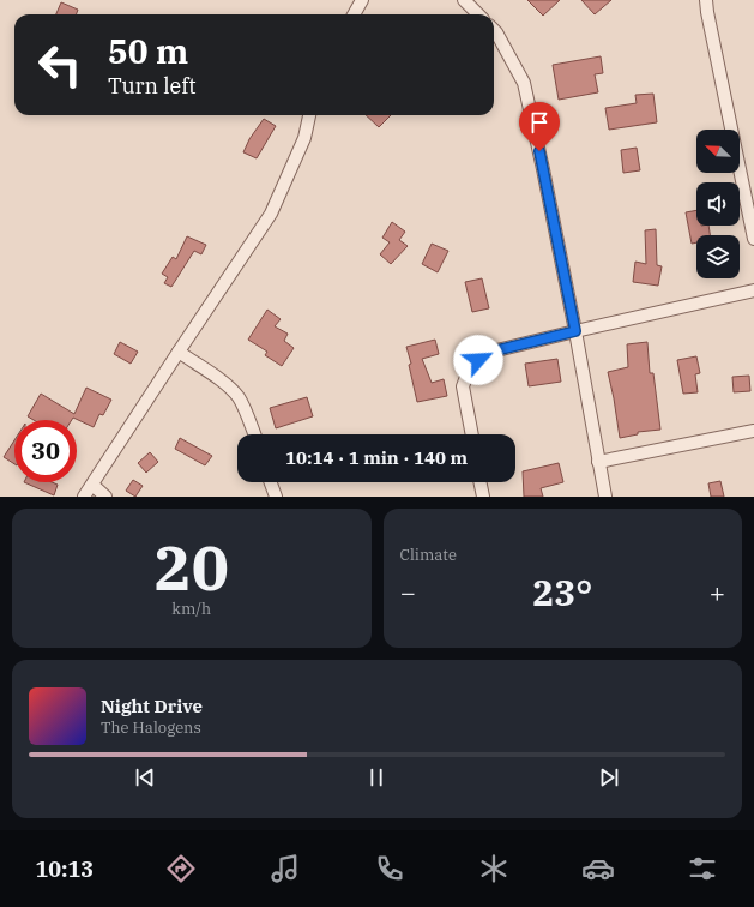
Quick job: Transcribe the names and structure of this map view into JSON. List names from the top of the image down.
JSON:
{
  "north": "top left",
  "page": {
    "turn": ["50 m", "Turn left"],
    "limit": "30",
    "trip": "10:14 · 1 min · 140 m",
    "tile": [
      ["20", "km/h"],
      "Climate"
    ],
    "heat": ["−", "23°", "+"],
    "song": ["Night Drive", "The Halogens"],
    "tabs": "10:13"
  }
}
